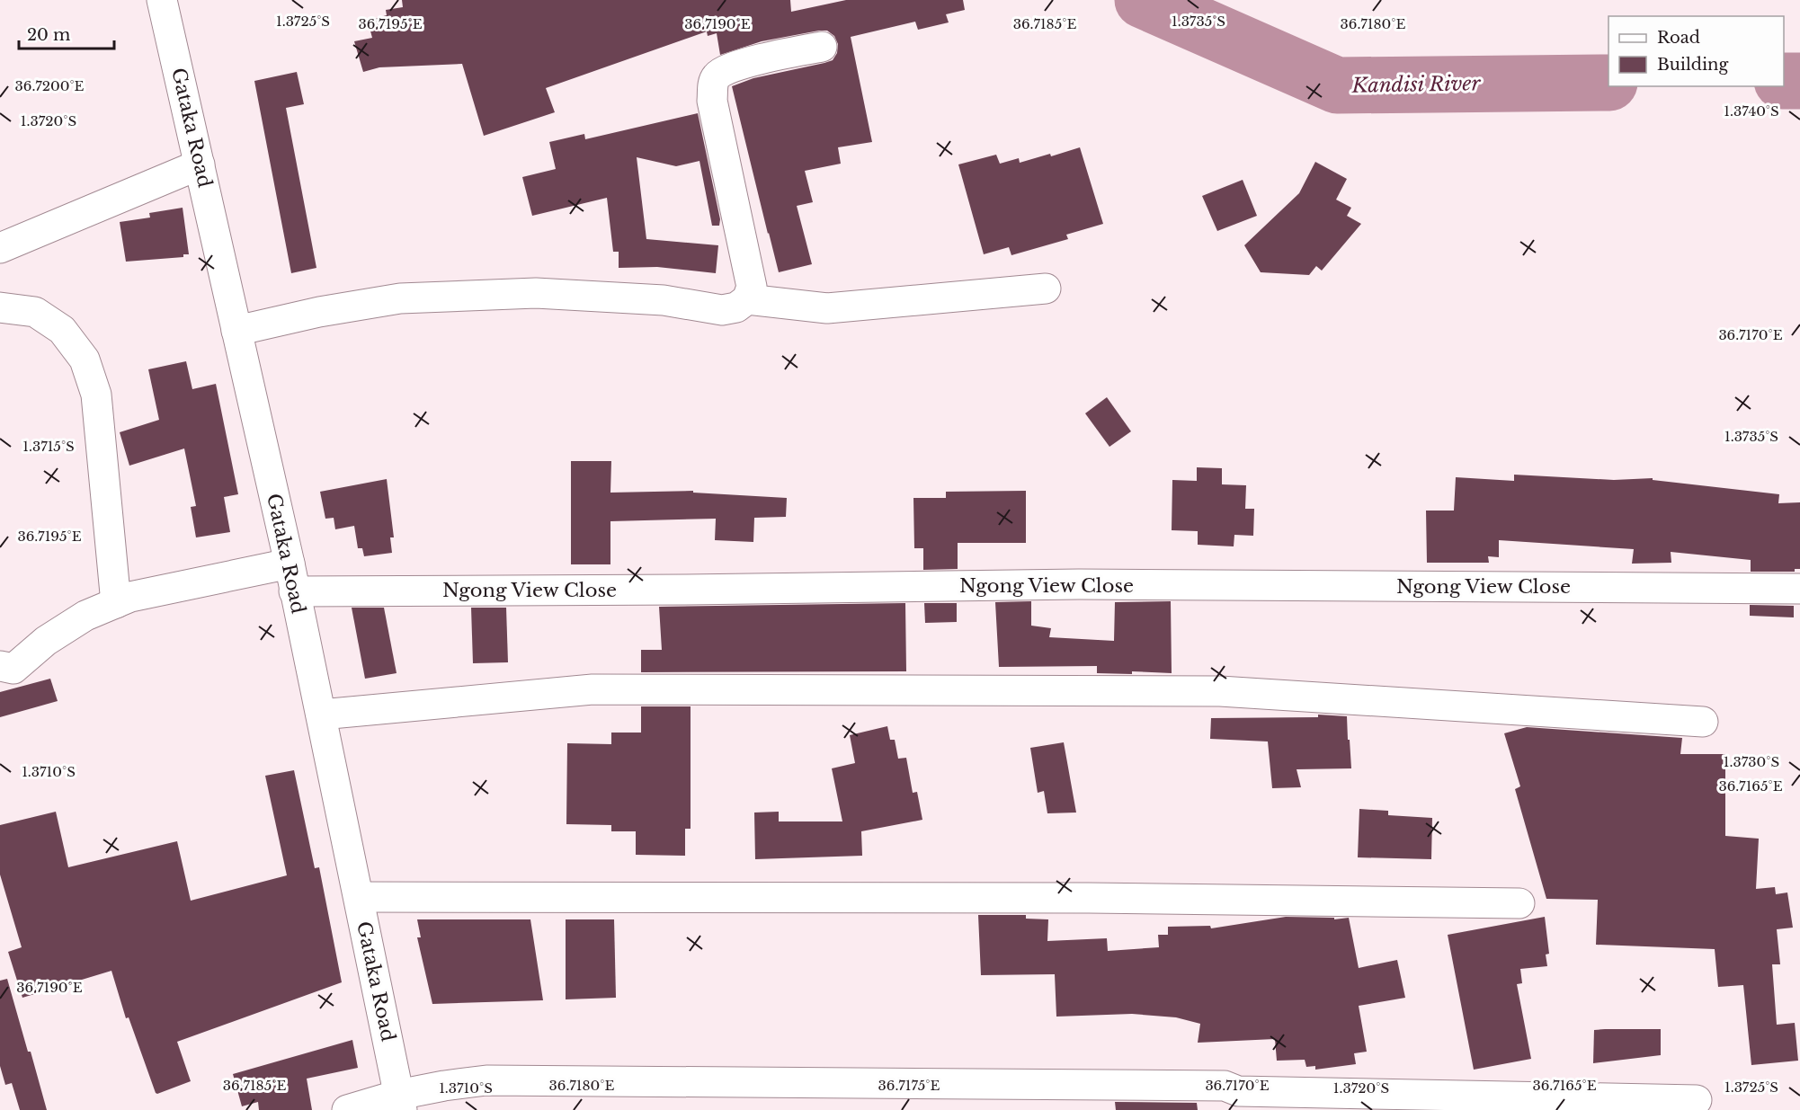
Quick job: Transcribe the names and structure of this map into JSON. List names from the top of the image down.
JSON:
{
  "streets": {
    "street": ["Gataka Road", "Ngong View Close"]
  },
  "crossings": [
    ["Gataka Road", "Ngong View Close"]
  ],
  "water": ["Kandisi River"],
  "legend": ["Road", "Building"],
  "scale_bar": "20 m",
  "coordinates": [
    "1.3725°S",
    "1.3735°S",
    "36.7195°E",
    "36.7185°E",
    "36.7190°E",
    "36.7180°E",
    "36.7200°E",
    "1.3740°S",
    "1.3720°S",
    "36.7170°E",
    "1.3715°S",
    "1.3730°S",
    "1.3710°S",
    "36.7165°E",
    "36.7175°E"
  ]
}
